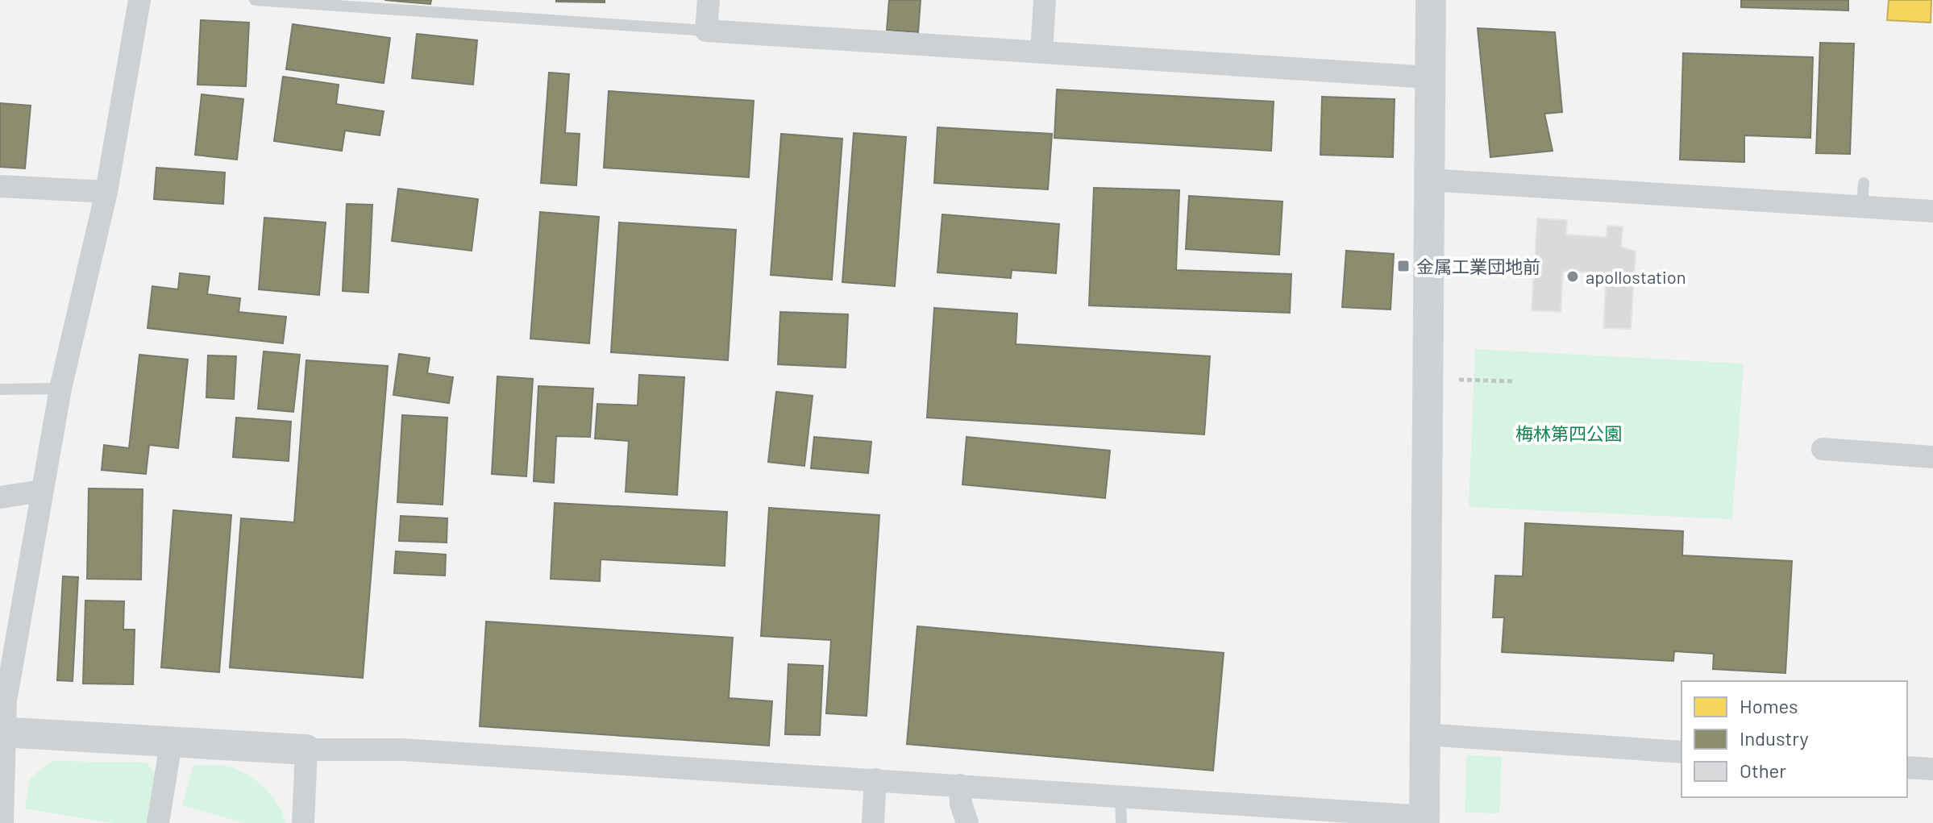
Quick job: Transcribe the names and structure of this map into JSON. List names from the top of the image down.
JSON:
{
  "parks": ["梅林第四公園"],
  "places": {
    "transit": ["金属工業団地前"],
    "other": ["apollostation"]
  },
  "legend": ["Homes", "Industry", "Other"]
}
